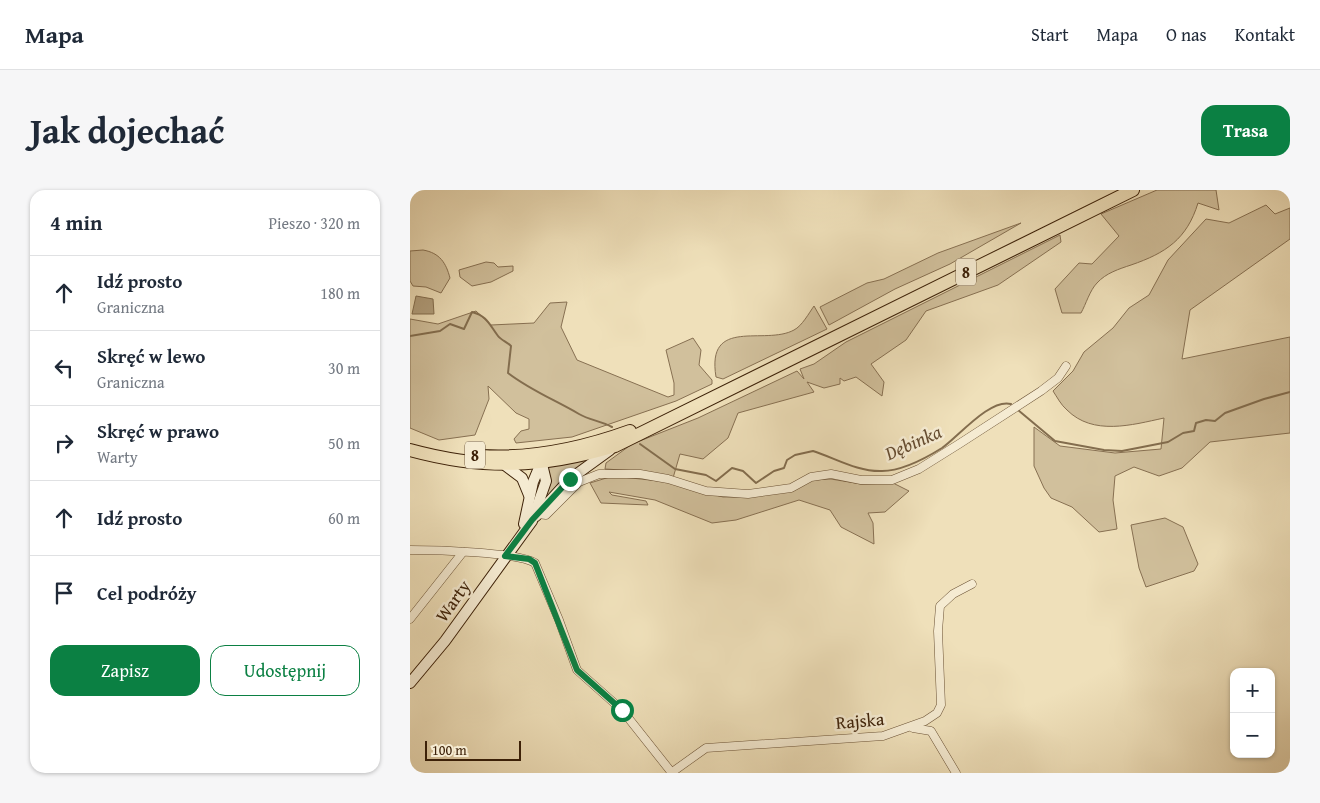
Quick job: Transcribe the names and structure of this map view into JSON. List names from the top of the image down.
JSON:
{
  "streets": {
    "highway": ["8"],
    "main road": ["Warty"],
    "street": ["Rajska"]
  },
  "crossings": [
    ["8", "Warty"]
  ],
  "water": ["Dębinka"],
  "scale_bar": "100 m",
  "page": {
    "header": "Mapa",
    "nav": [
      "Start",
      "Mapa",
      "O nas",
      "Kontakt"
    ],
    "title": "Jak dojechać",
    "buttons": [
      "Trasa",
      ["Zapisz", "Udostępnij"]
    ],
    "heading": ["4 min", "Pieszo · 320 m"],
    "list": [
      ["Idź prosto", "Graniczna", "180 m"],
      ["Skręć w lewo", "Graniczna", "30 m"],
      ["Skręć w prawo", "Warty", "50 m"],
      ["Idź prosto", "60 m"],
      "Cel podróży"
    ],
    "map_buttons": ["+", "−"],
    "scale": "100 m"
  }
}
